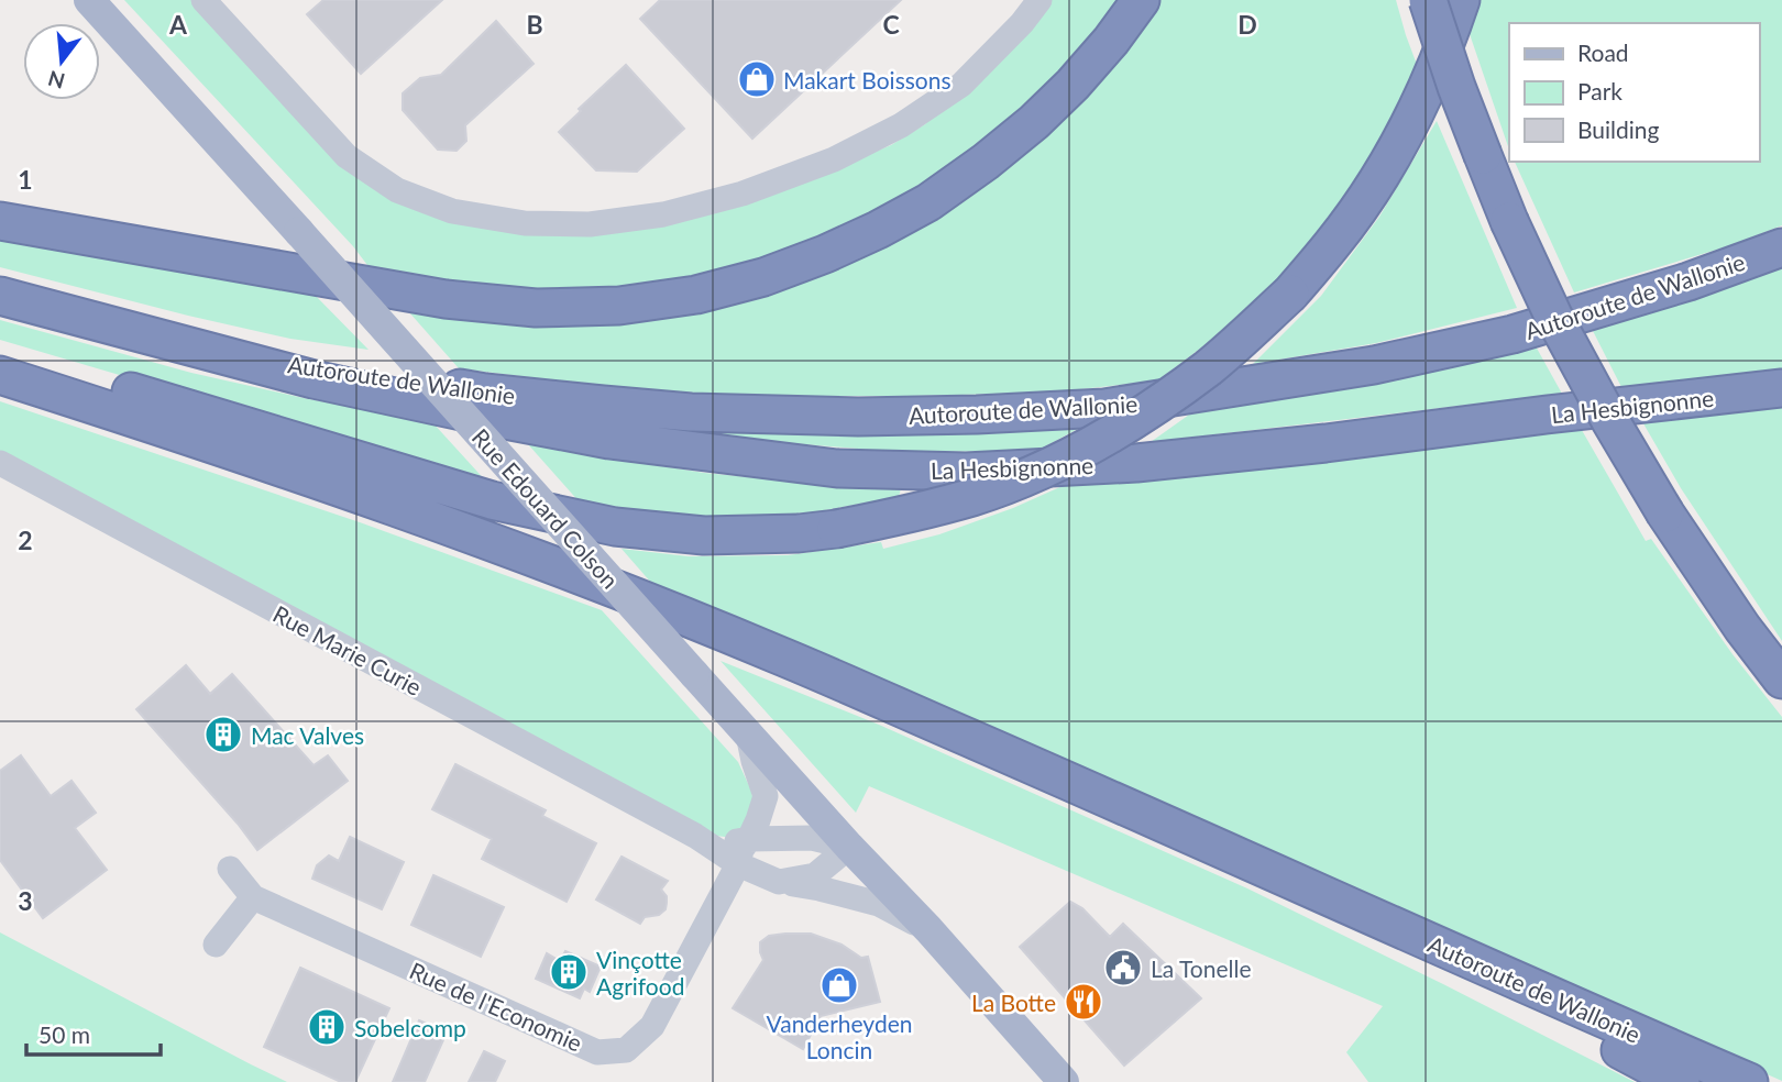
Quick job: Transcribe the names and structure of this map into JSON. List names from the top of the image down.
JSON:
{
  "streets": {
    "highway": ["Autoroute de Wallonie", "La Hesbignonne"],
    "main road": ["Rue Edouard Colson"],
    "street": ["Rue Marie Curie", "Rue de l'Economie"]
  },
  "crossings": [
    ["Autoroute de Wallonie", "La Hesbignonne"],
    ["Rue Edouard Colson", "Rue Marie Curie"],
    ["Rue Edouard Colson", "Rue de l'Economie"],
    ["Rue Marie Curie", "Rue de l'Economie"]
  ],
  "places": {
    "shop": ["Makart Boissons", "Vanderheyden Loncin"],
    "building": ["Mac Valves", "Vinçotte Agrifood", "Sobelcomp"],
    "public building": ["La Tonelle"],
    "restaurant": ["La Botte"]
  },
  "legend": ["Road", "Park", "Building"],
  "scale_bar": "50 m",
  "north": "bottom",
  "grid": {
    "columns": [
      "A",
      "B",
      "C",
      "D"
    ],
    "rows": ["1", "2", "3"]
  }
}
